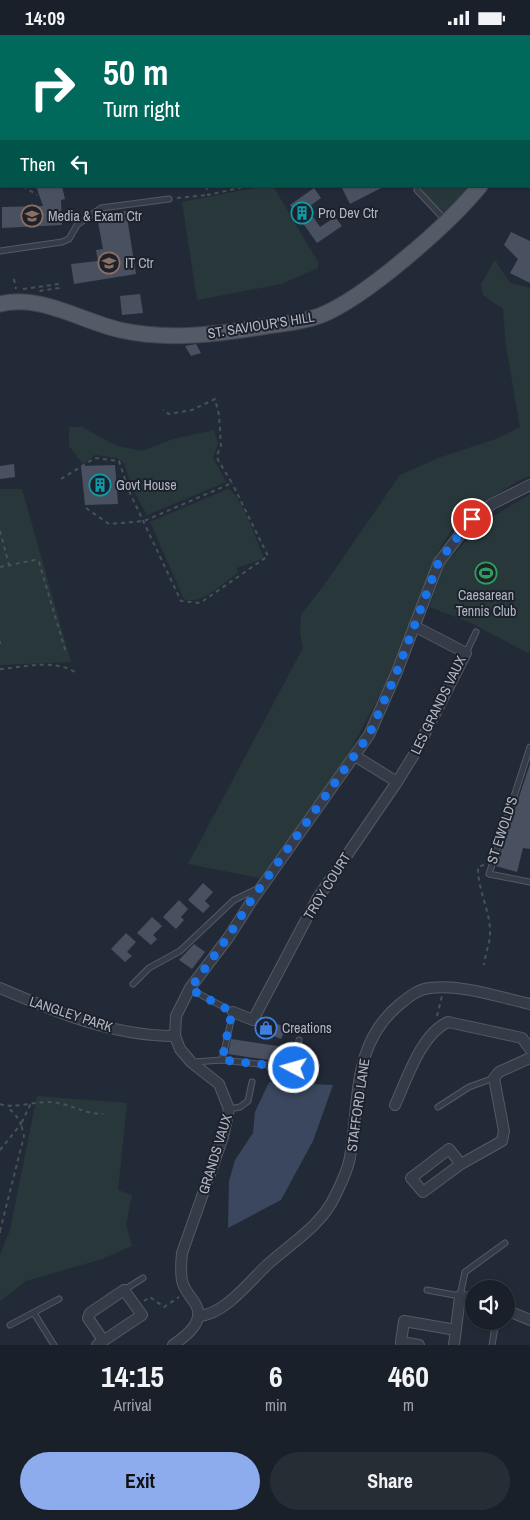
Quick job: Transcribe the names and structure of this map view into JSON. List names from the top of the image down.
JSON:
{
  "streets": {
    "main road": ["ST. SAVIOUR'S HILL"],
    "street": [
      "LES GRANDS VAUX",
      "TROY COURT",
      "LANGLEY PARK",
      "STAFFORD LANE",
      "GRANDS VAUX"
    ],
    "lane": ["ST EWOLD'S"]
  },
  "crossings": [
    ["LES GRANDS VAUX", "TROY COURT"],
    ["LANGLEY PARK", "GRANDS VAUX"],
    ["STAFFORD LANE", "GRANDS VAUX"]
  ],
  "places": {
    "building": ["Pro Dev Ctr", "Govt House"],
    "school or university": ["Media & Exam Ctr", "IT Ctr"],
    "sports": ["Caesarean Tennis Club"],
    "shop": ["Creations"]
  },
  "page": {
    "status": "14:09",
    "turn": ["50 m", "Turn right"],
    "then": "Then",
    "eta": [
      "14:15",
      "Arrival",
      "6",
      "min",
      "460",
      "m"
    ],
    "buttons": ["Exit", "Share"]
  }
}
